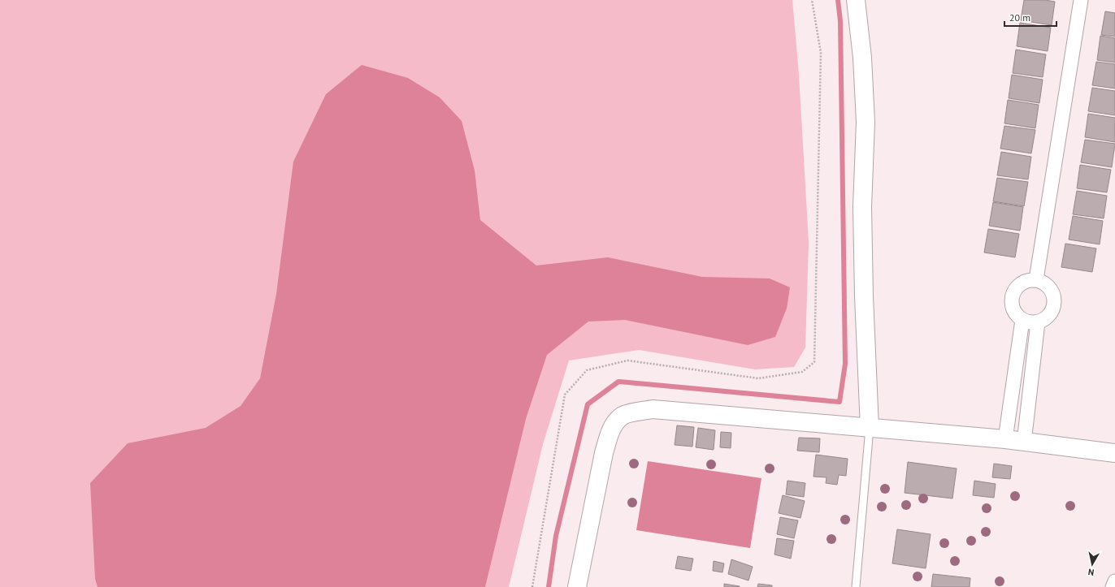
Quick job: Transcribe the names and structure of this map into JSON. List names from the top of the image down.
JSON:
{
  "scale_bar": "20 m",
  "north": "bottom"
}
